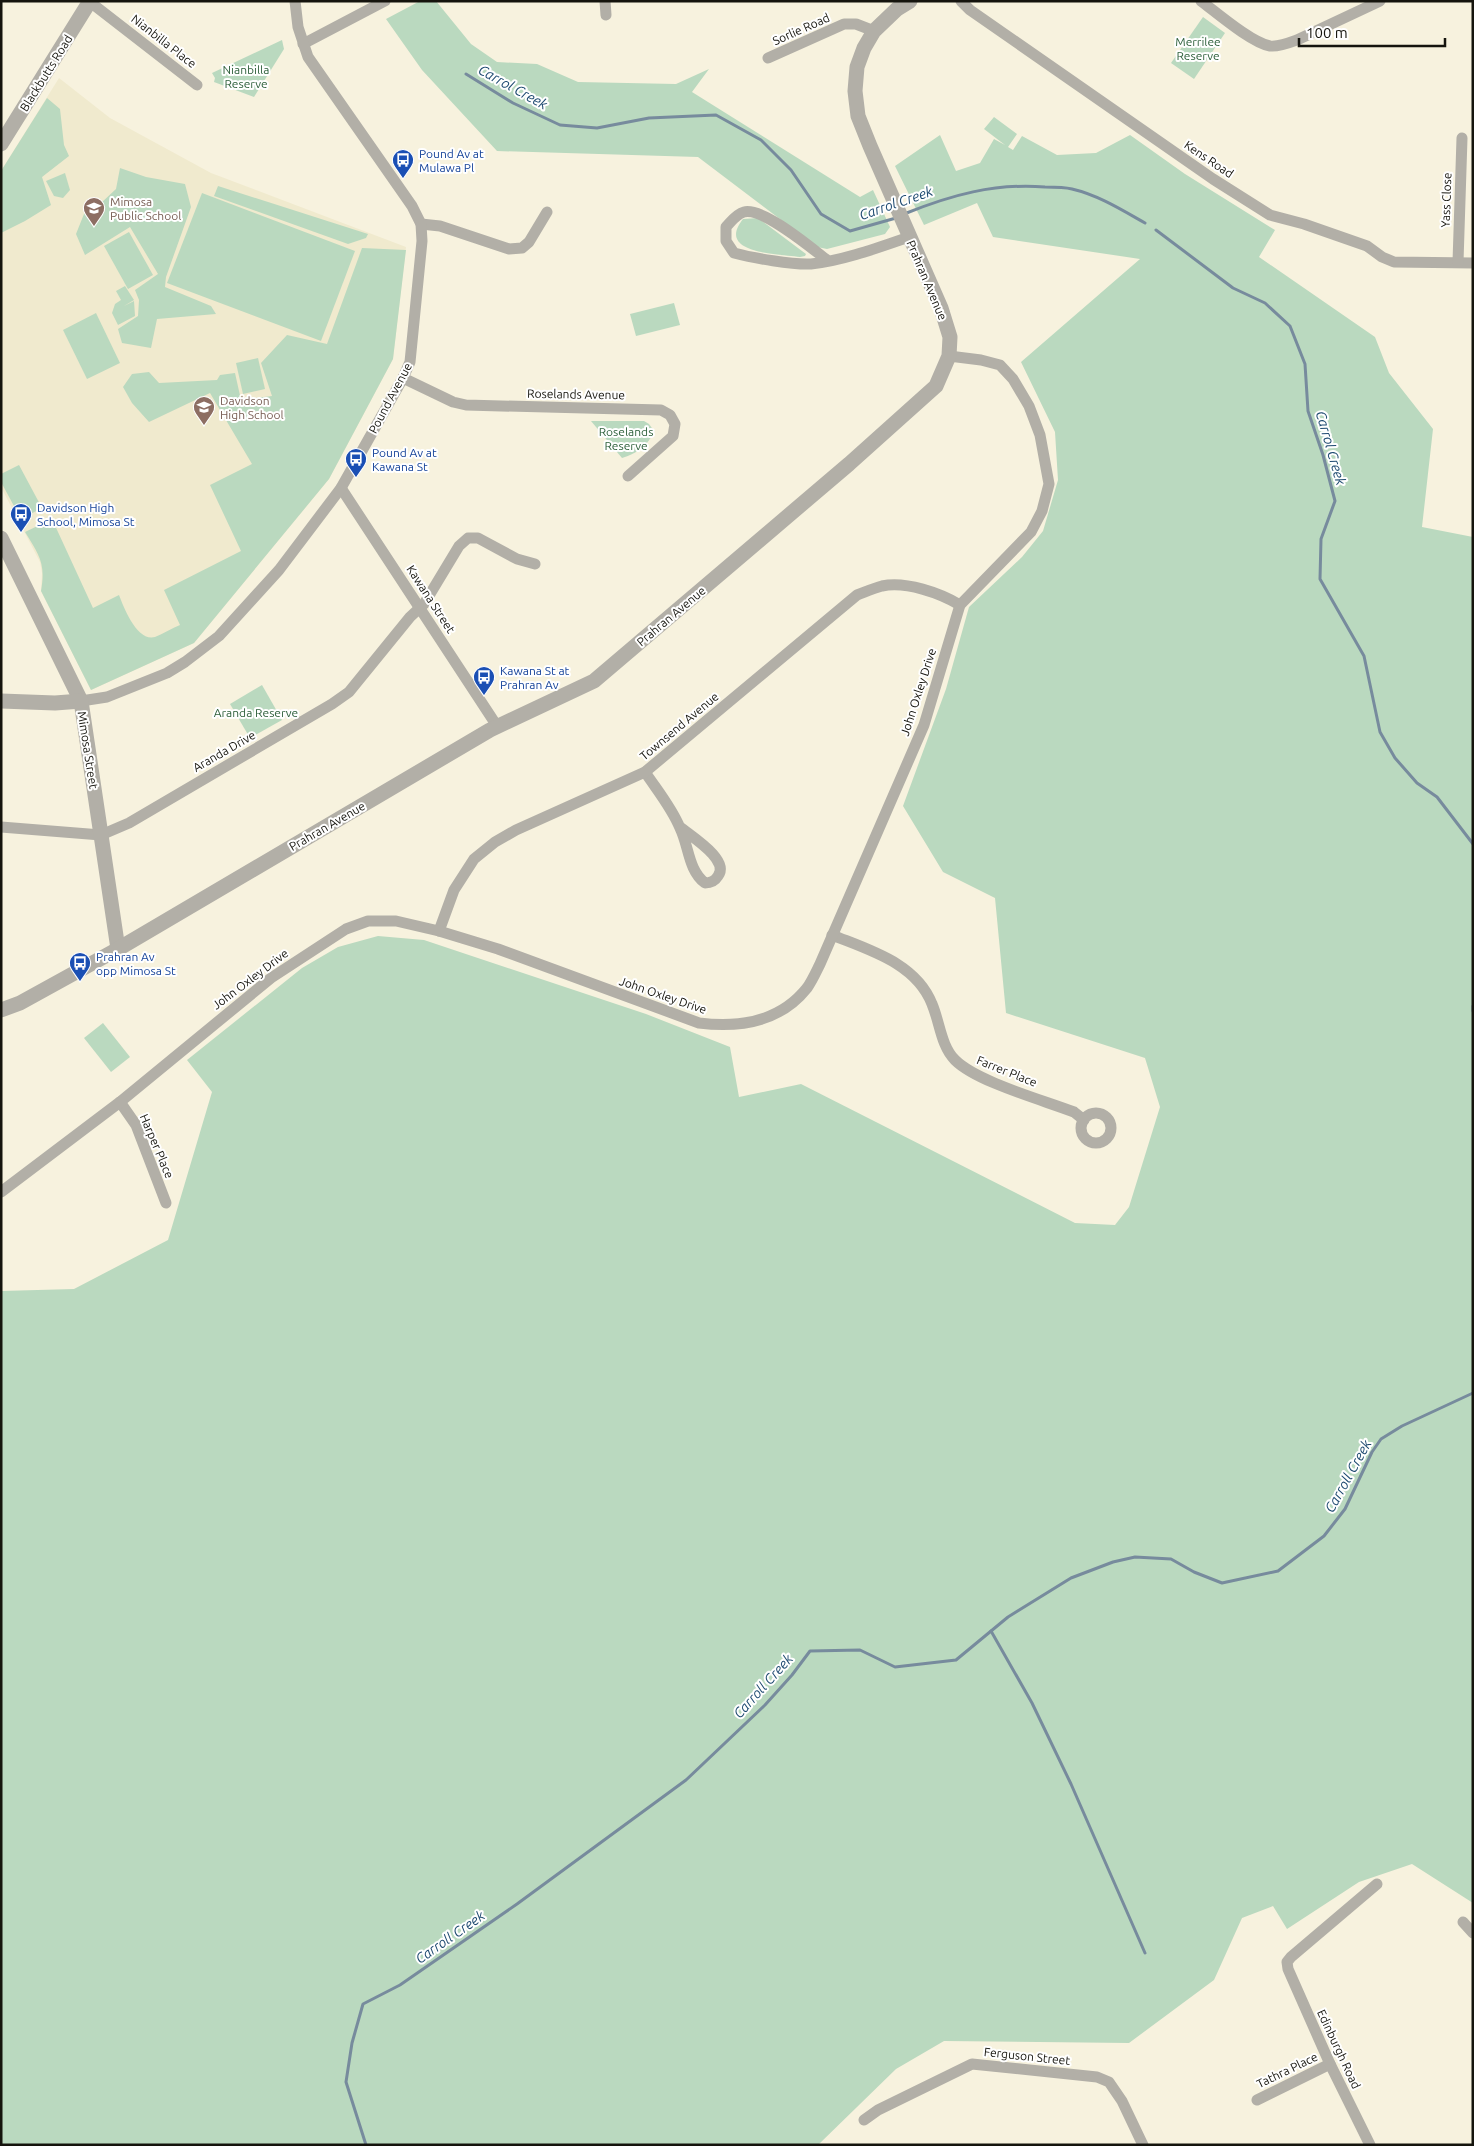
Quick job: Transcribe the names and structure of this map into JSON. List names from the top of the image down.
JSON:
{
  "streets": {
    "street": [
      "Sorlie Road",
      "Nianbilla Place",
      "Blackbutts Road",
      "Kens Road",
      "Yass Close",
      "Prahran Avenue",
      "Roselands Avenue",
      "Pound Avenue",
      "Kawana Street",
      "John Oxley Drive",
      "Townsend Avenue",
      "Mimosa Street",
      "Aranda Drive",
      "Farrer Place",
      "Harper Place",
      "Edinburgh Road",
      "Ferguson Street",
      "Tathra Place"
    ]
  },
  "crossings": [
    ["Sorlie Road", "Prahran Avenue"],
    ["Nianbilla Place", "Blackbutts Road"],
    ["Kens Road", "Yass Close"],
    ["Prahran Avenue", "Kawana Street"],
    ["Prahran Avenue", "John Oxley Drive"],
    ["Prahran Avenue", "Mimosa Street"],
    ["Roselands Avenue", "Pound Avenue"],
    ["Pound Avenue", "Kawana Street"],
    ["Pound Avenue", "Mimosa Street"],
    ["Kawana Street", "Aranda Drive"],
    ["John Oxley Drive", "Townsend Avenue"],
    ["John Oxley Drive", "Farrer Place"],
    ["John Oxley Drive", "Harper Place"],
    ["Mimosa Street", "Aranda Drive"],
    ["Edinburgh Road", "Tathra Place"]
  ],
  "water": ["Carrol Creek", "Carroll Creek"],
  "parks": [
    "Merrilee Reserve",
    "Nianbilla Reserve",
    "Roselands Reserve",
    "Aranda Reserve"
  ],
  "places": {
    "bus stop": [
      "Pound Av at Mulawa Pl",
      "Pound Av at Kawana St",
      "Davidson High School, Mimosa St",
      "Kawana St at Prahran Av",
      "Prahran Av opp Mimosa St"
    ],
    "school or university": ["Mimosa Public School", "Davidson High School"]
  },
  "scale_bar": "100 m"
}
